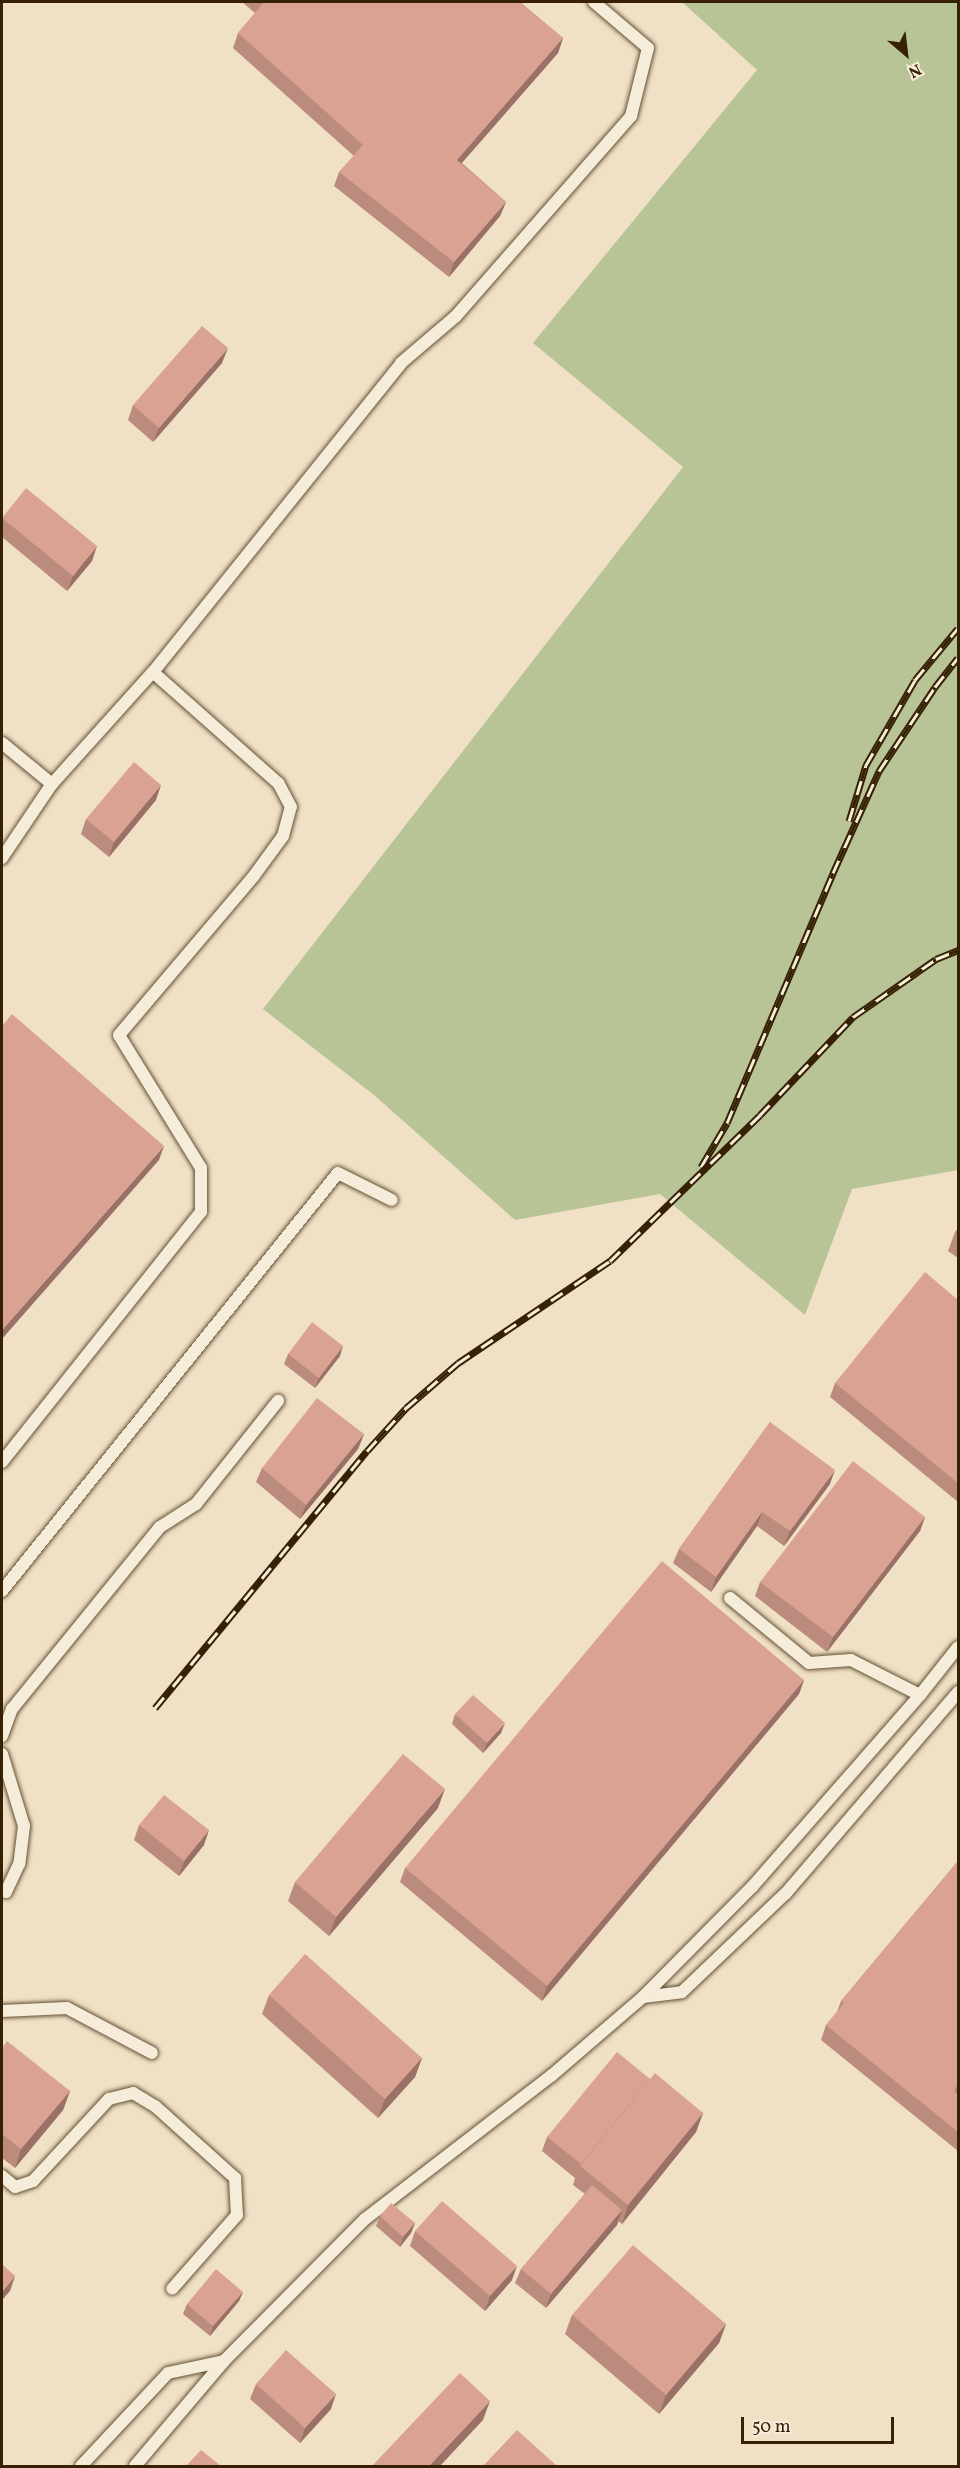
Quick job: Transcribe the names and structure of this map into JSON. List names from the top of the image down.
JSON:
{
  "scale_bar": "50 m",
  "north": "bottom right"
}
